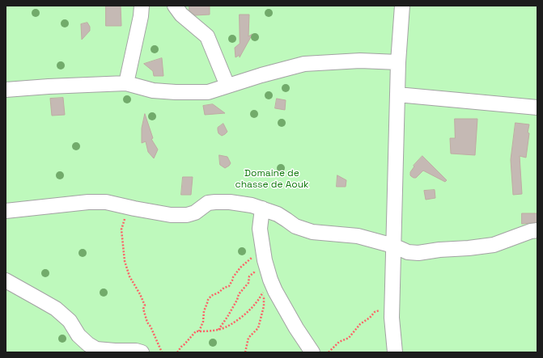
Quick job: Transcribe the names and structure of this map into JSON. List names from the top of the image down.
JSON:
{
  "parks": ["Domaine de chasse de Aouk"]
}
